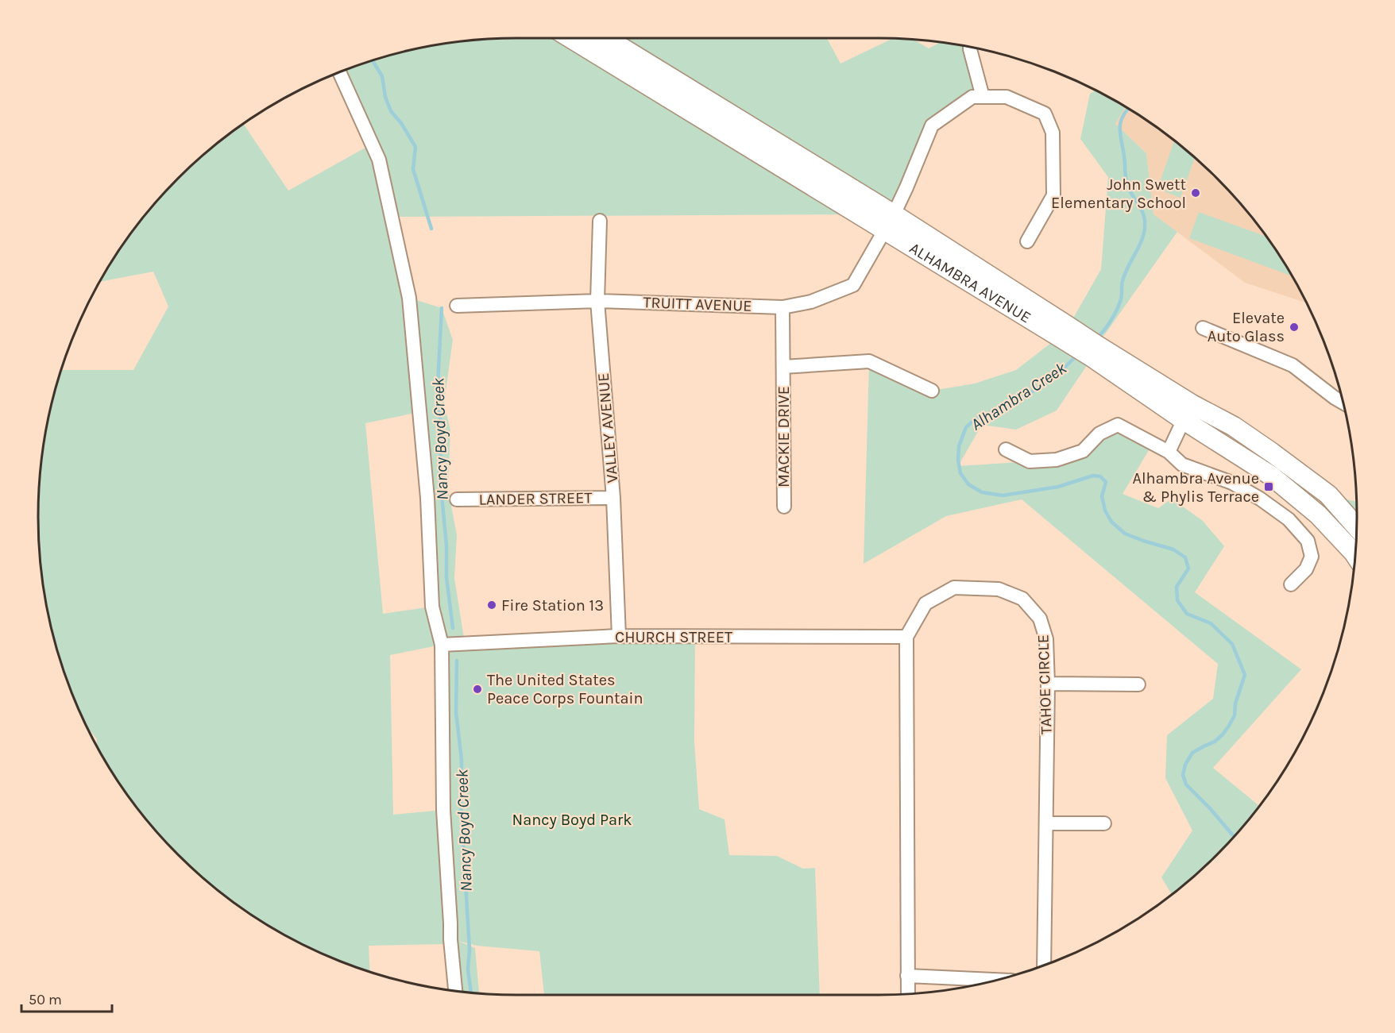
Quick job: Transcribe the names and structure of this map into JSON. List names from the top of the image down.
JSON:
{
  "streets": {
    "main road": ["ALHAMBRA AVENUE"],
    "street": [
      "TRUITT AVENUE",
      "VALLEY AVENUE",
      "MACKIE DRIVE",
      "LANDER STREET",
      "CHURCH STREET",
      "TAHOE CIRCLE"
    ]
  },
  "crossings": [
    ["ALHAMBRA AVENUE", "TRUITT AVENUE"],
    ["TRUITT AVENUE", "VALLEY AVENUE"],
    ["TRUITT AVENUE", "MACKIE DRIVE"],
    ["VALLEY AVENUE", "LANDER STREET"],
    ["VALLEY AVENUE", "CHURCH STREET"],
    ["CHURCH STREET", "TAHOE CIRCLE"]
  ],
  "water": ["Alhambra Creek", "Nancy Boyd Creek"],
  "parks": ["Nancy Boyd Park"],
  "places": {
    "other": [
      "John Swett Elementary School",
      "Elevate Auto Glass",
      "Fire Station 13",
      "The United States Peace Corps Fountain"
    ],
    "transit": ["Alhambra Avenue & Phylis Terrace"]
  },
  "scale_bar": "50 m"
}
